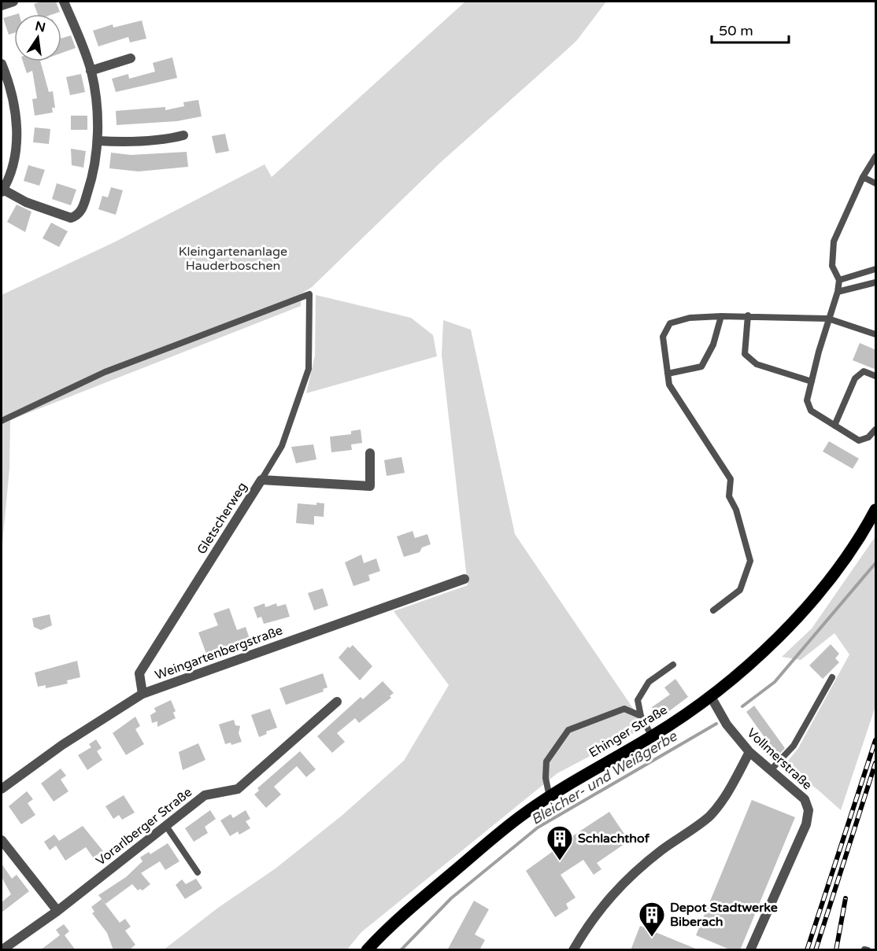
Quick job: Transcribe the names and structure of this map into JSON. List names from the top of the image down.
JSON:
{
  "streets": {
    "main road": ["Ehinger Straße"],
    "street": [
      "Gletscherweg",
      "Weingartenbergstraße",
      "Vollmerstraße",
      "Vorarlberger Straße"
    ]
  },
  "crossings": [
    ["Gletscherweg", "Weingartenbergstraße"],
    ["Ehinger Straße", "Vollmerstraße"]
  ],
  "water": ["Bleicher- und Weißgerbe"],
  "parks": ["Kleingartenanlage Hauderboschen"],
  "places": {
    "building": ["Schlachthof", "Depot Stadtwerke Biberach"]
  },
  "scale_bar": "50 m",
  "north": "top"
}
